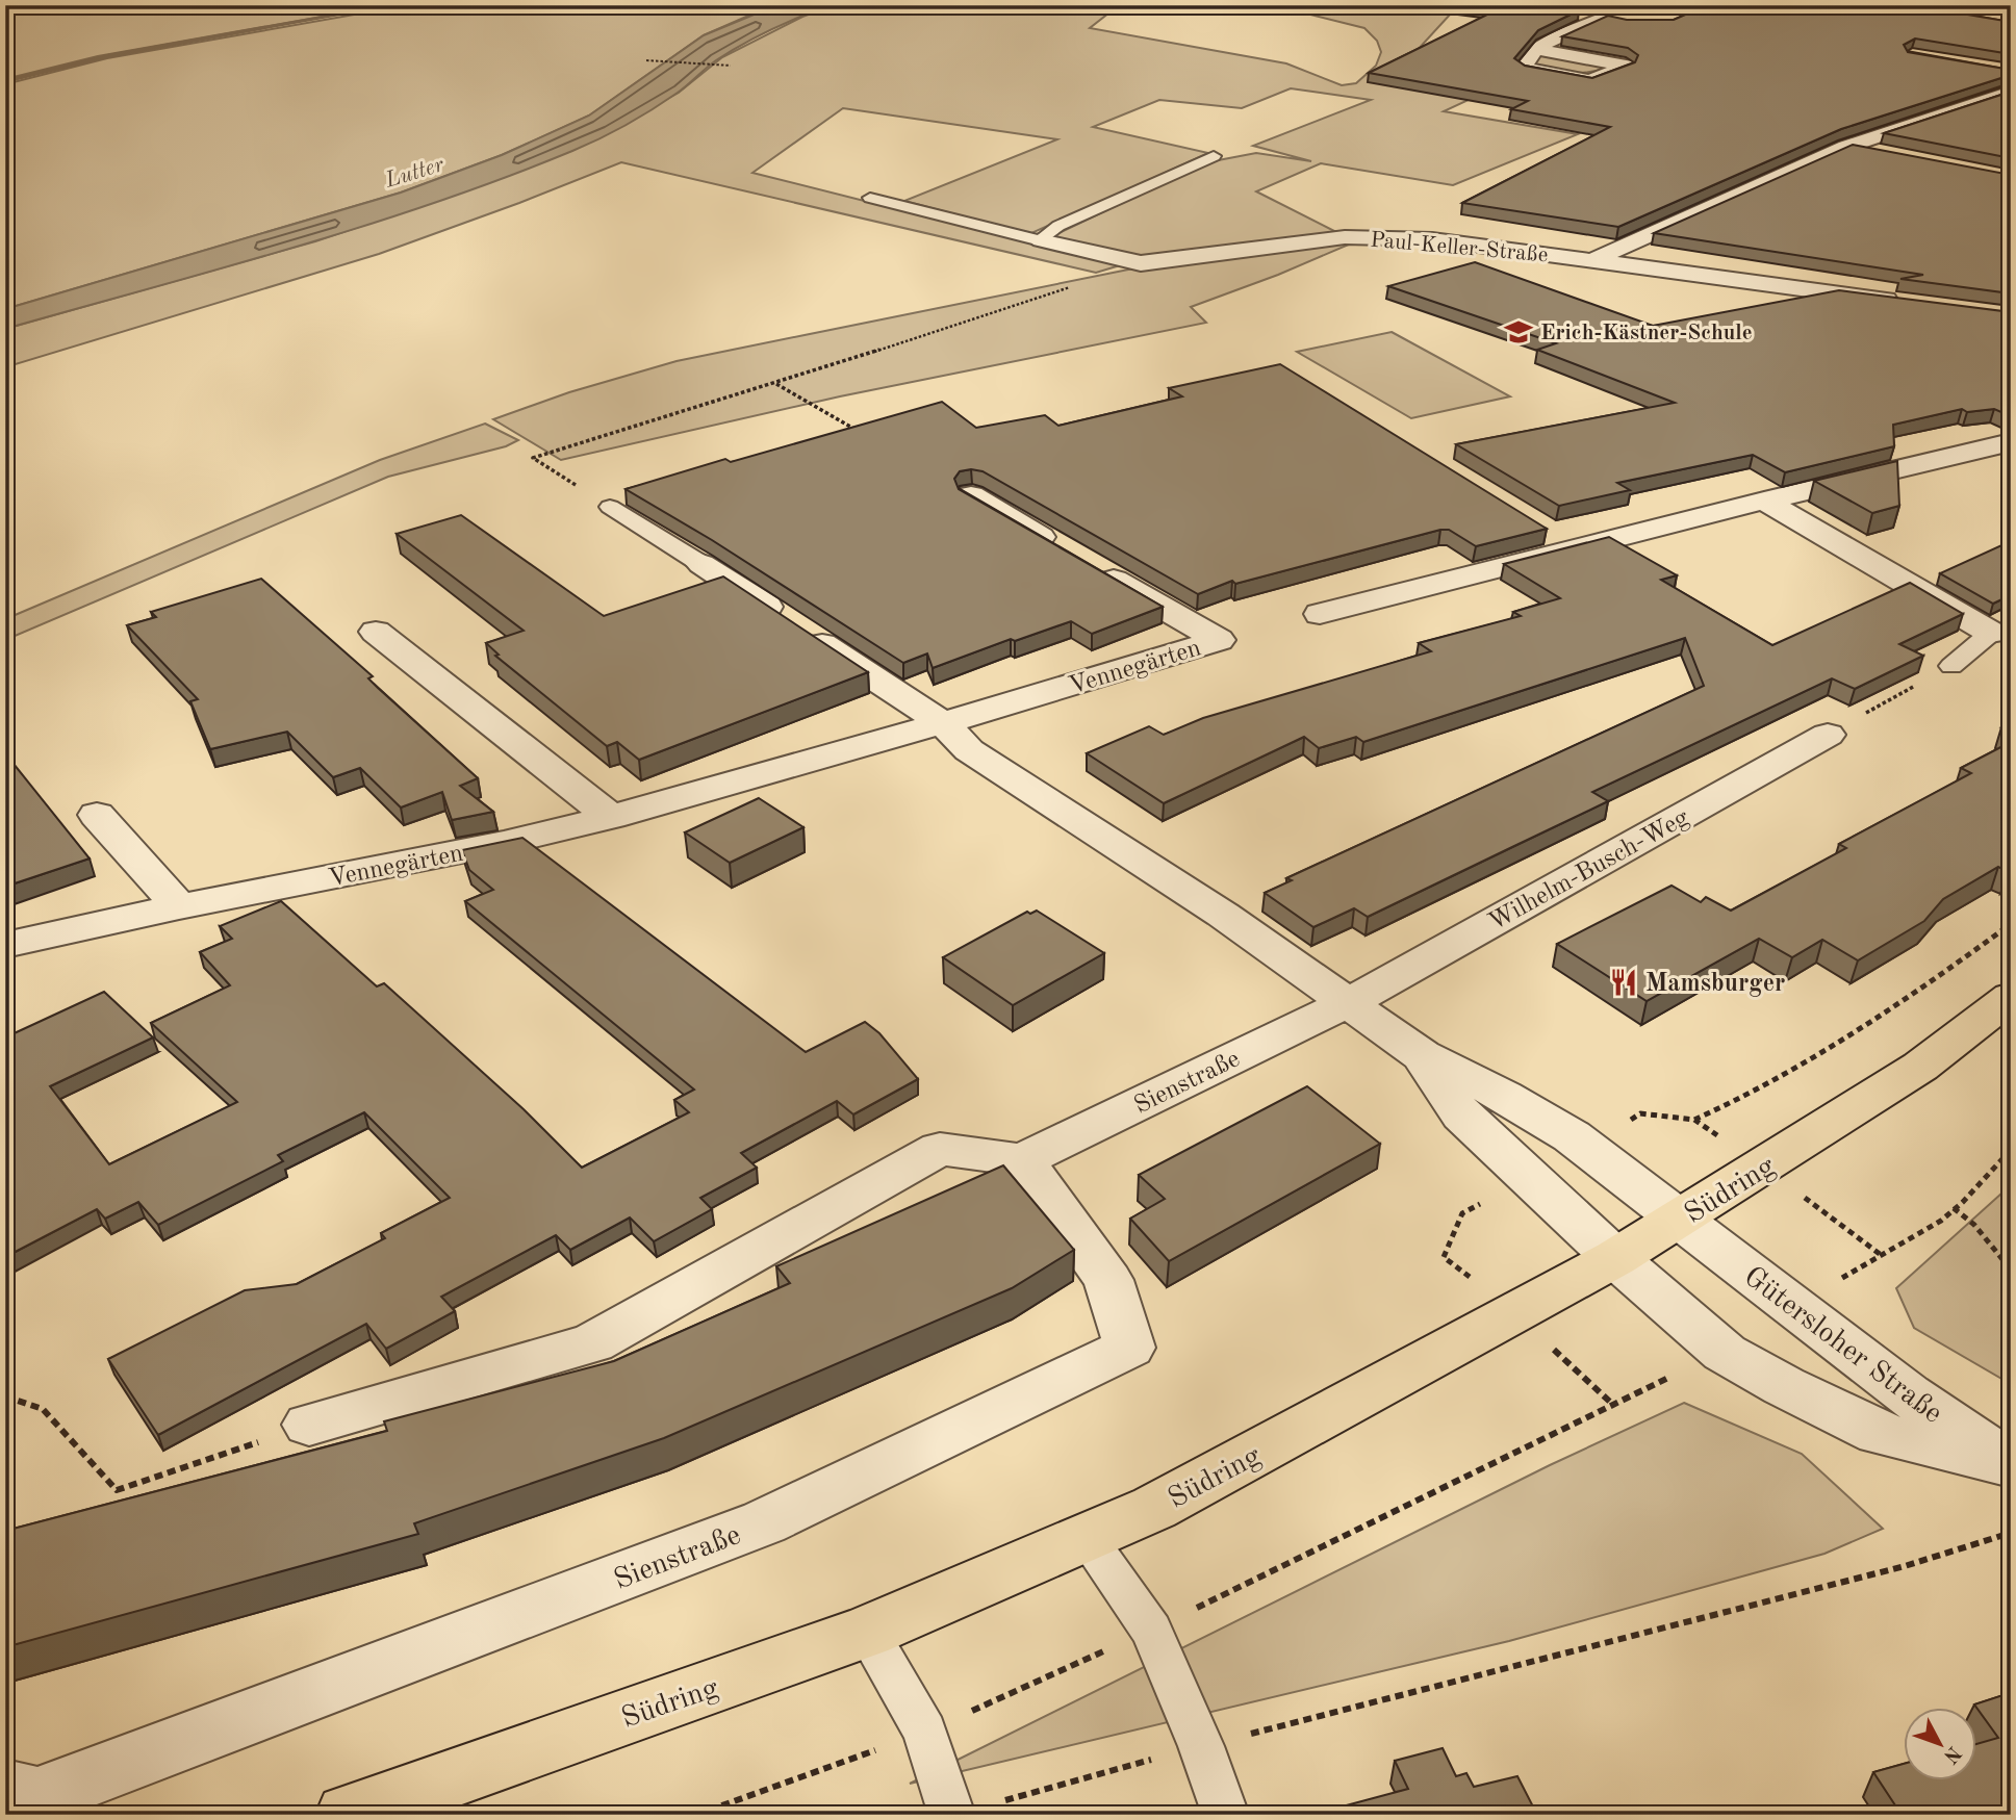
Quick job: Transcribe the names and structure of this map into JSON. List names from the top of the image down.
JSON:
{
  "streets": {
    "main road": ["Südring"],
    "street": [
      "Paul-Keller-Straße",
      "Vennegärten",
      "Wilhelm-Busch-Weg",
      "Sienstraße",
      "Gütersloher Straße"
    ]
  },
  "crossings": [
    ["Wilhelm-Busch-Weg", "Sienstraße"],
    ["Südring", "Gütersloher Straße"]
  ],
  "water": ["Lutter"],
  "places": {
    "school or university": ["Erich-Kästner-Schule"],
    "restaurant": ["Mamsburger"]
  },
  "north": "bottom right"
}
